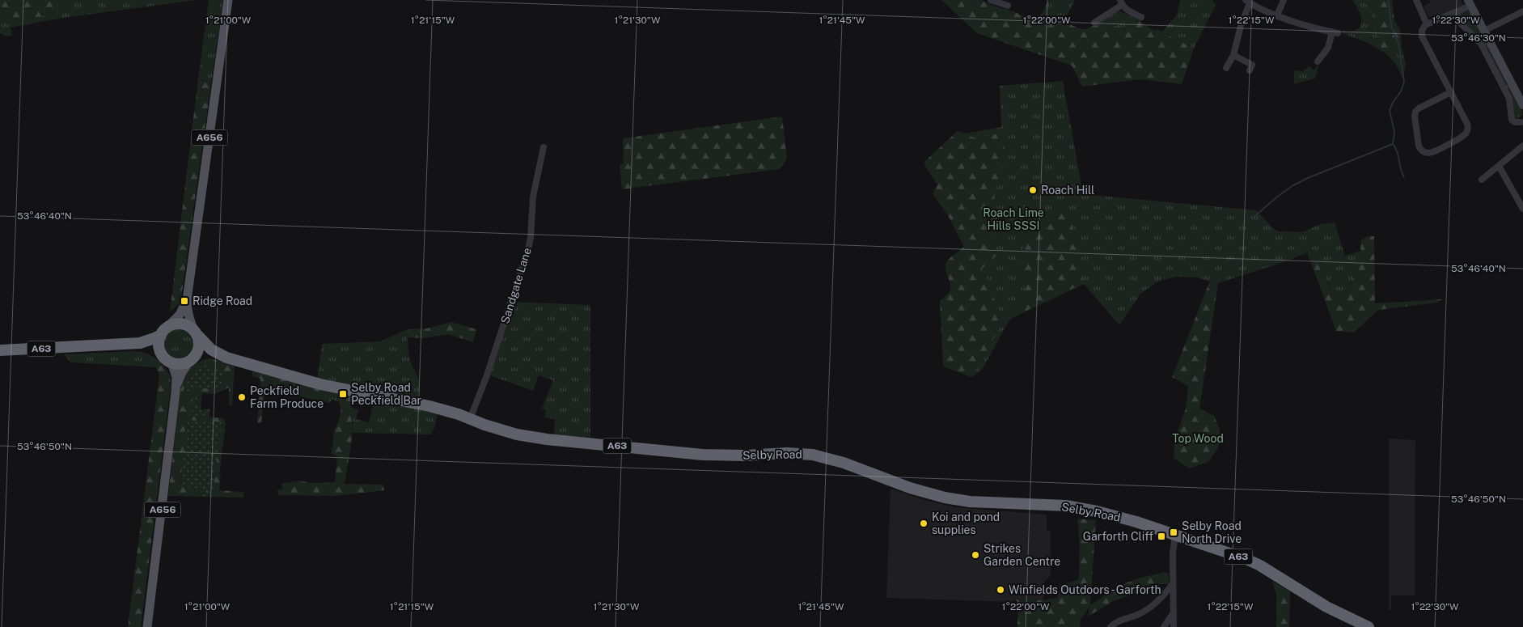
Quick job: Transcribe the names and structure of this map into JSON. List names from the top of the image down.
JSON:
{
  "streets": {
    "highway": ["A63", "Selby Road"],
    "main road": ["A656"],
    "street": ["Sandgate Lane"]
  },
  "crossings": [
    ["A656", "A63"],
    ["A656", "Selby Road"],
    ["Sandgate Lane", "Selby Road"],
    ["A63", "Selby Road"]
  ],
  "parks": ["Roach Lime Hills SSSI", "Top Wood"],
  "places": {
    "other": [
      "Roach Hill",
      "Peckfield Farm Produce",
      "Koi and pond supplies",
      "Strikes Garden Centre",
      "Winfields Outdoors - Garforth"
    ],
    "transit": [
      "Ridge Road",
      "Selby Road Peckfield Bar",
      "Selby Road North Drive",
      "Garforth Cliff"
    ]
  },
  "coordinates": [
    "1°21'00\"W",
    "1°21'15\"W",
    "1°21'30\"W",
    "1°21'45\"W",
    "1°22'00\"W",
    "1°22'15\"W",
    "1°22'30\"W",
    "53°46'30\"N",
    "53°46'40\"N",
    "53°46'50\"N"
  ]
}
